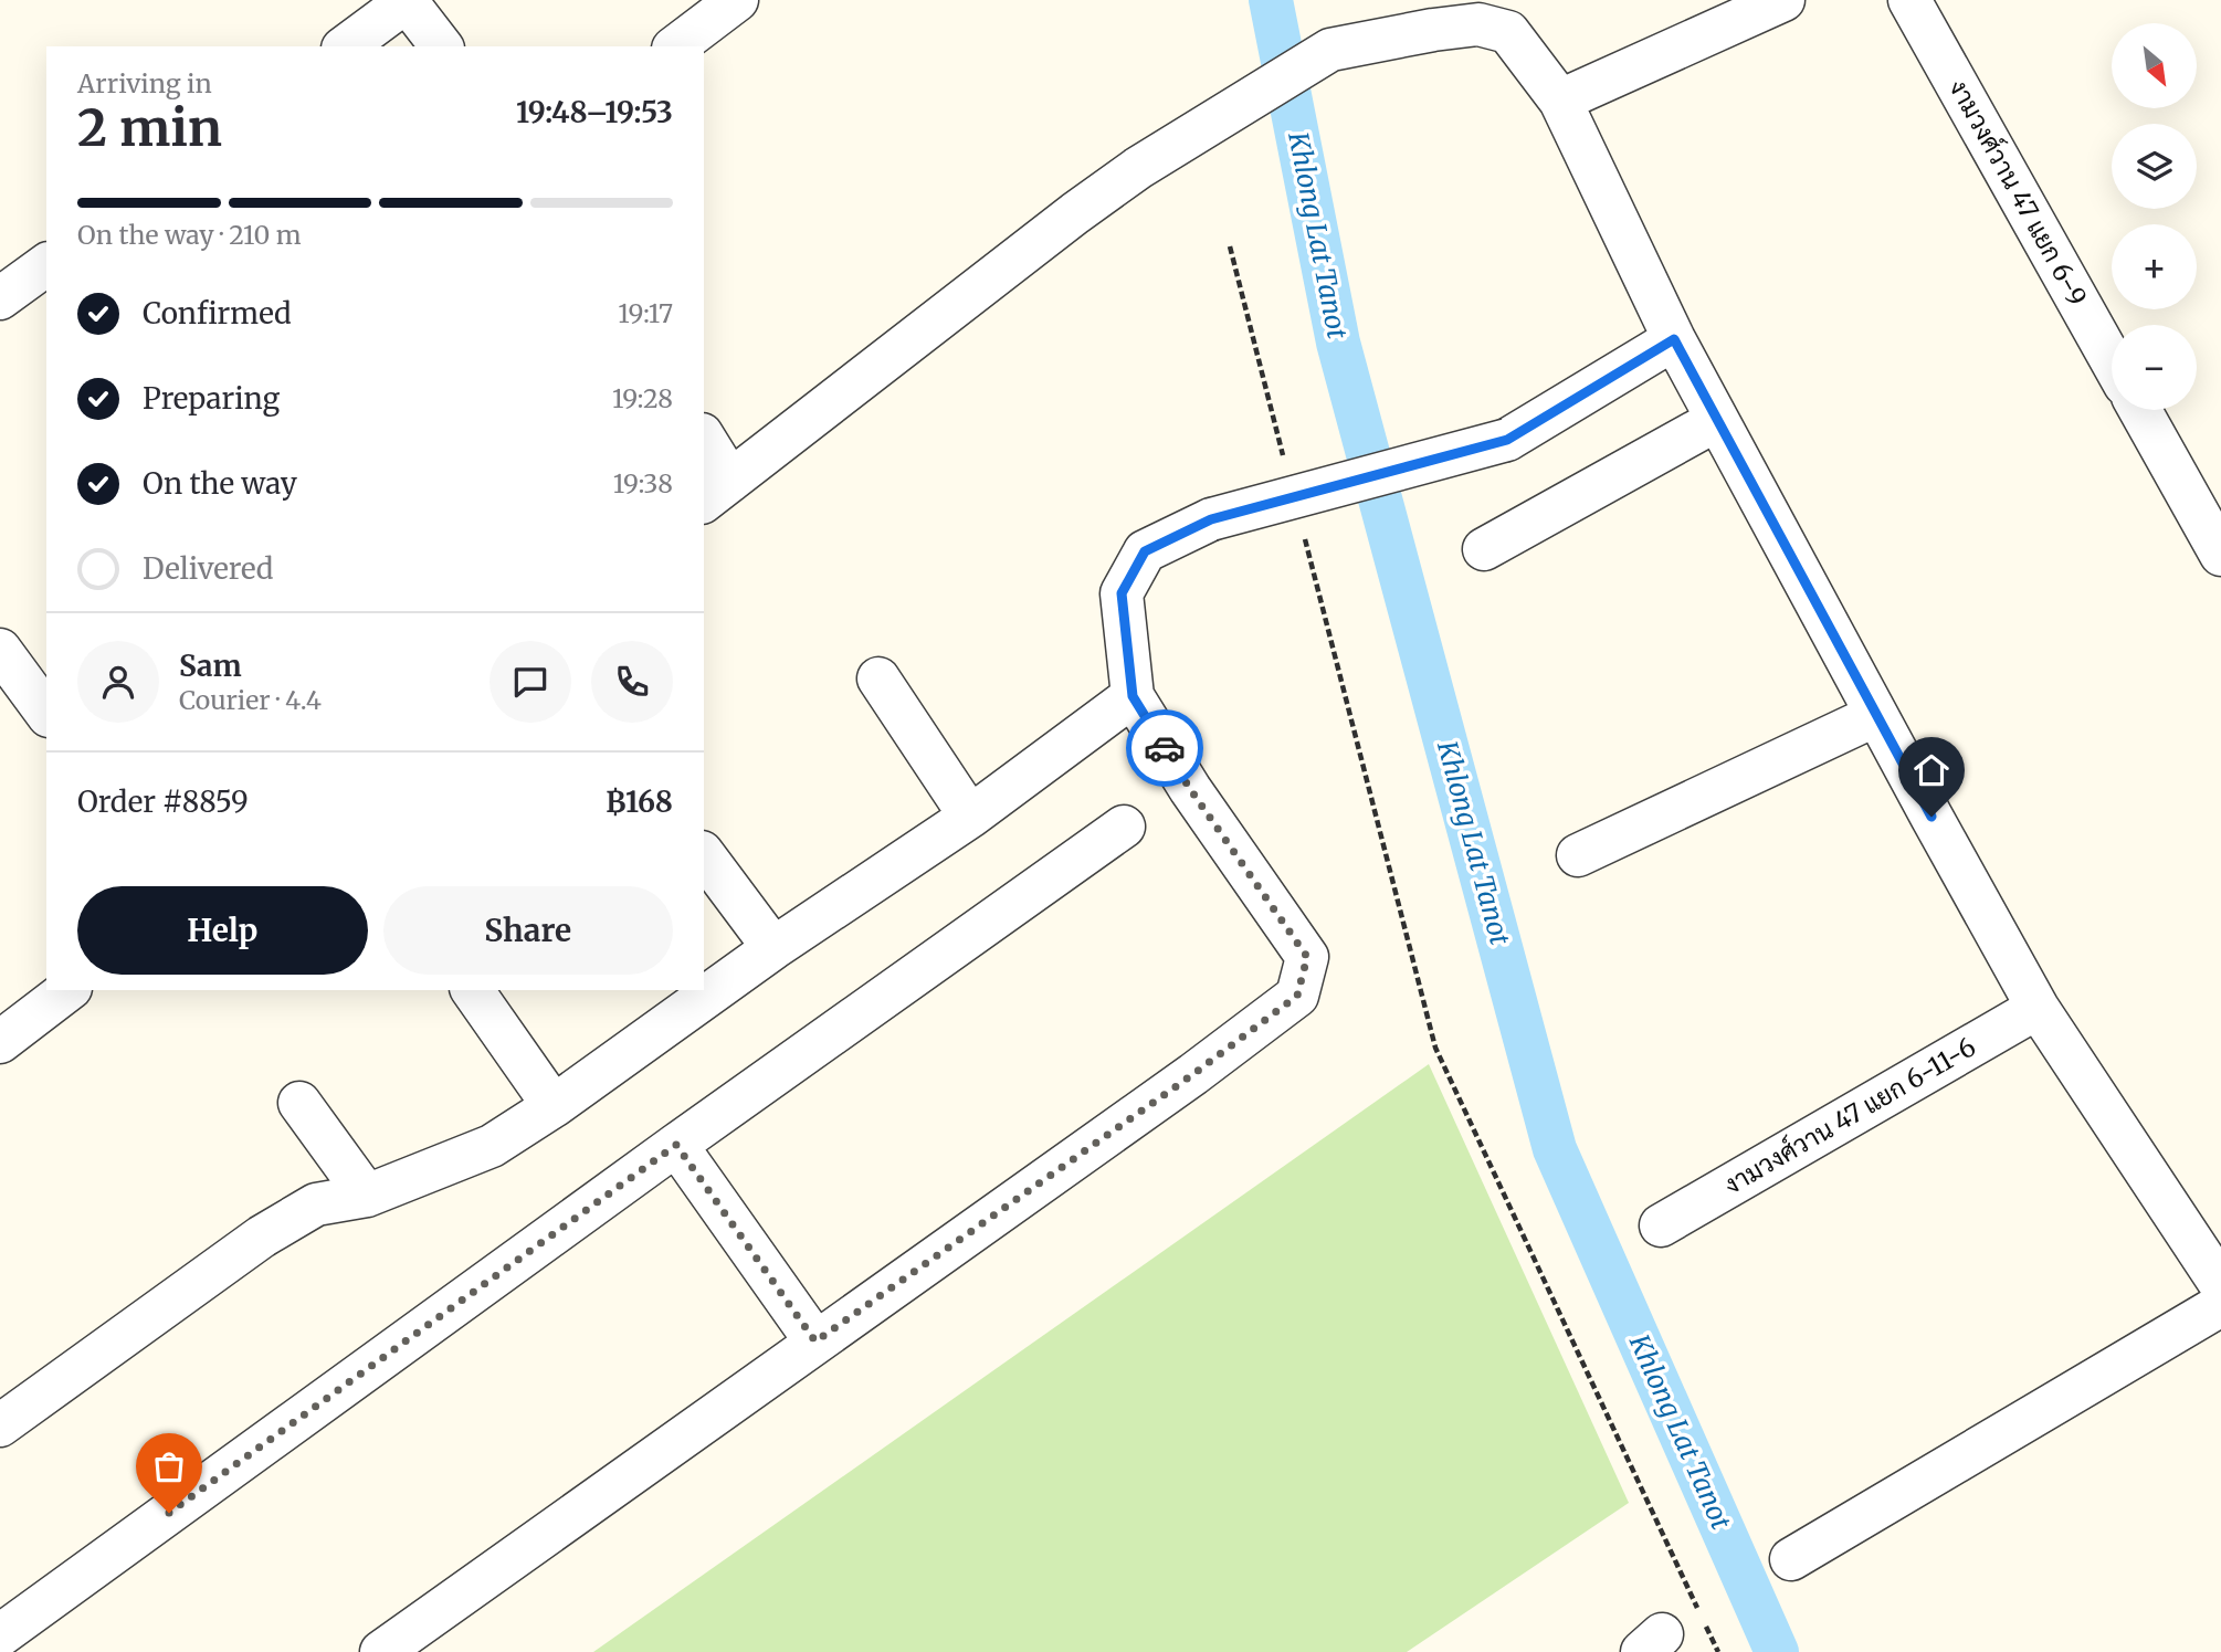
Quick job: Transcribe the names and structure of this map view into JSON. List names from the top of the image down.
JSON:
{
  "streets": {
    "street": ["งามวงศ์วาน 47 แยก 6-9", "งามวงศ์วาน 47 แยก 6-11-6"]
  },
  "water": ["Khlong Lat Tanot"],
  "north": "bottom right",
  "page": {
    "map_buttons": ["+", "−"],
    "heading": ["2 min", "Arriving in", "19:48–19:53"],
    "panel": [
      "Sam",
      "Courier · 4.4",
      "Order #8859",
      "฿168"
    ],
    "bar": "On the way · 210 m",
    "list": [
      ["Confirmed", "19:17"],
      ["Preparing", "19:28"],
      ["On the way", "19:38"],
      "Delivered"
    ],
    "buttons": ["Help", "Share"]
  }
}
